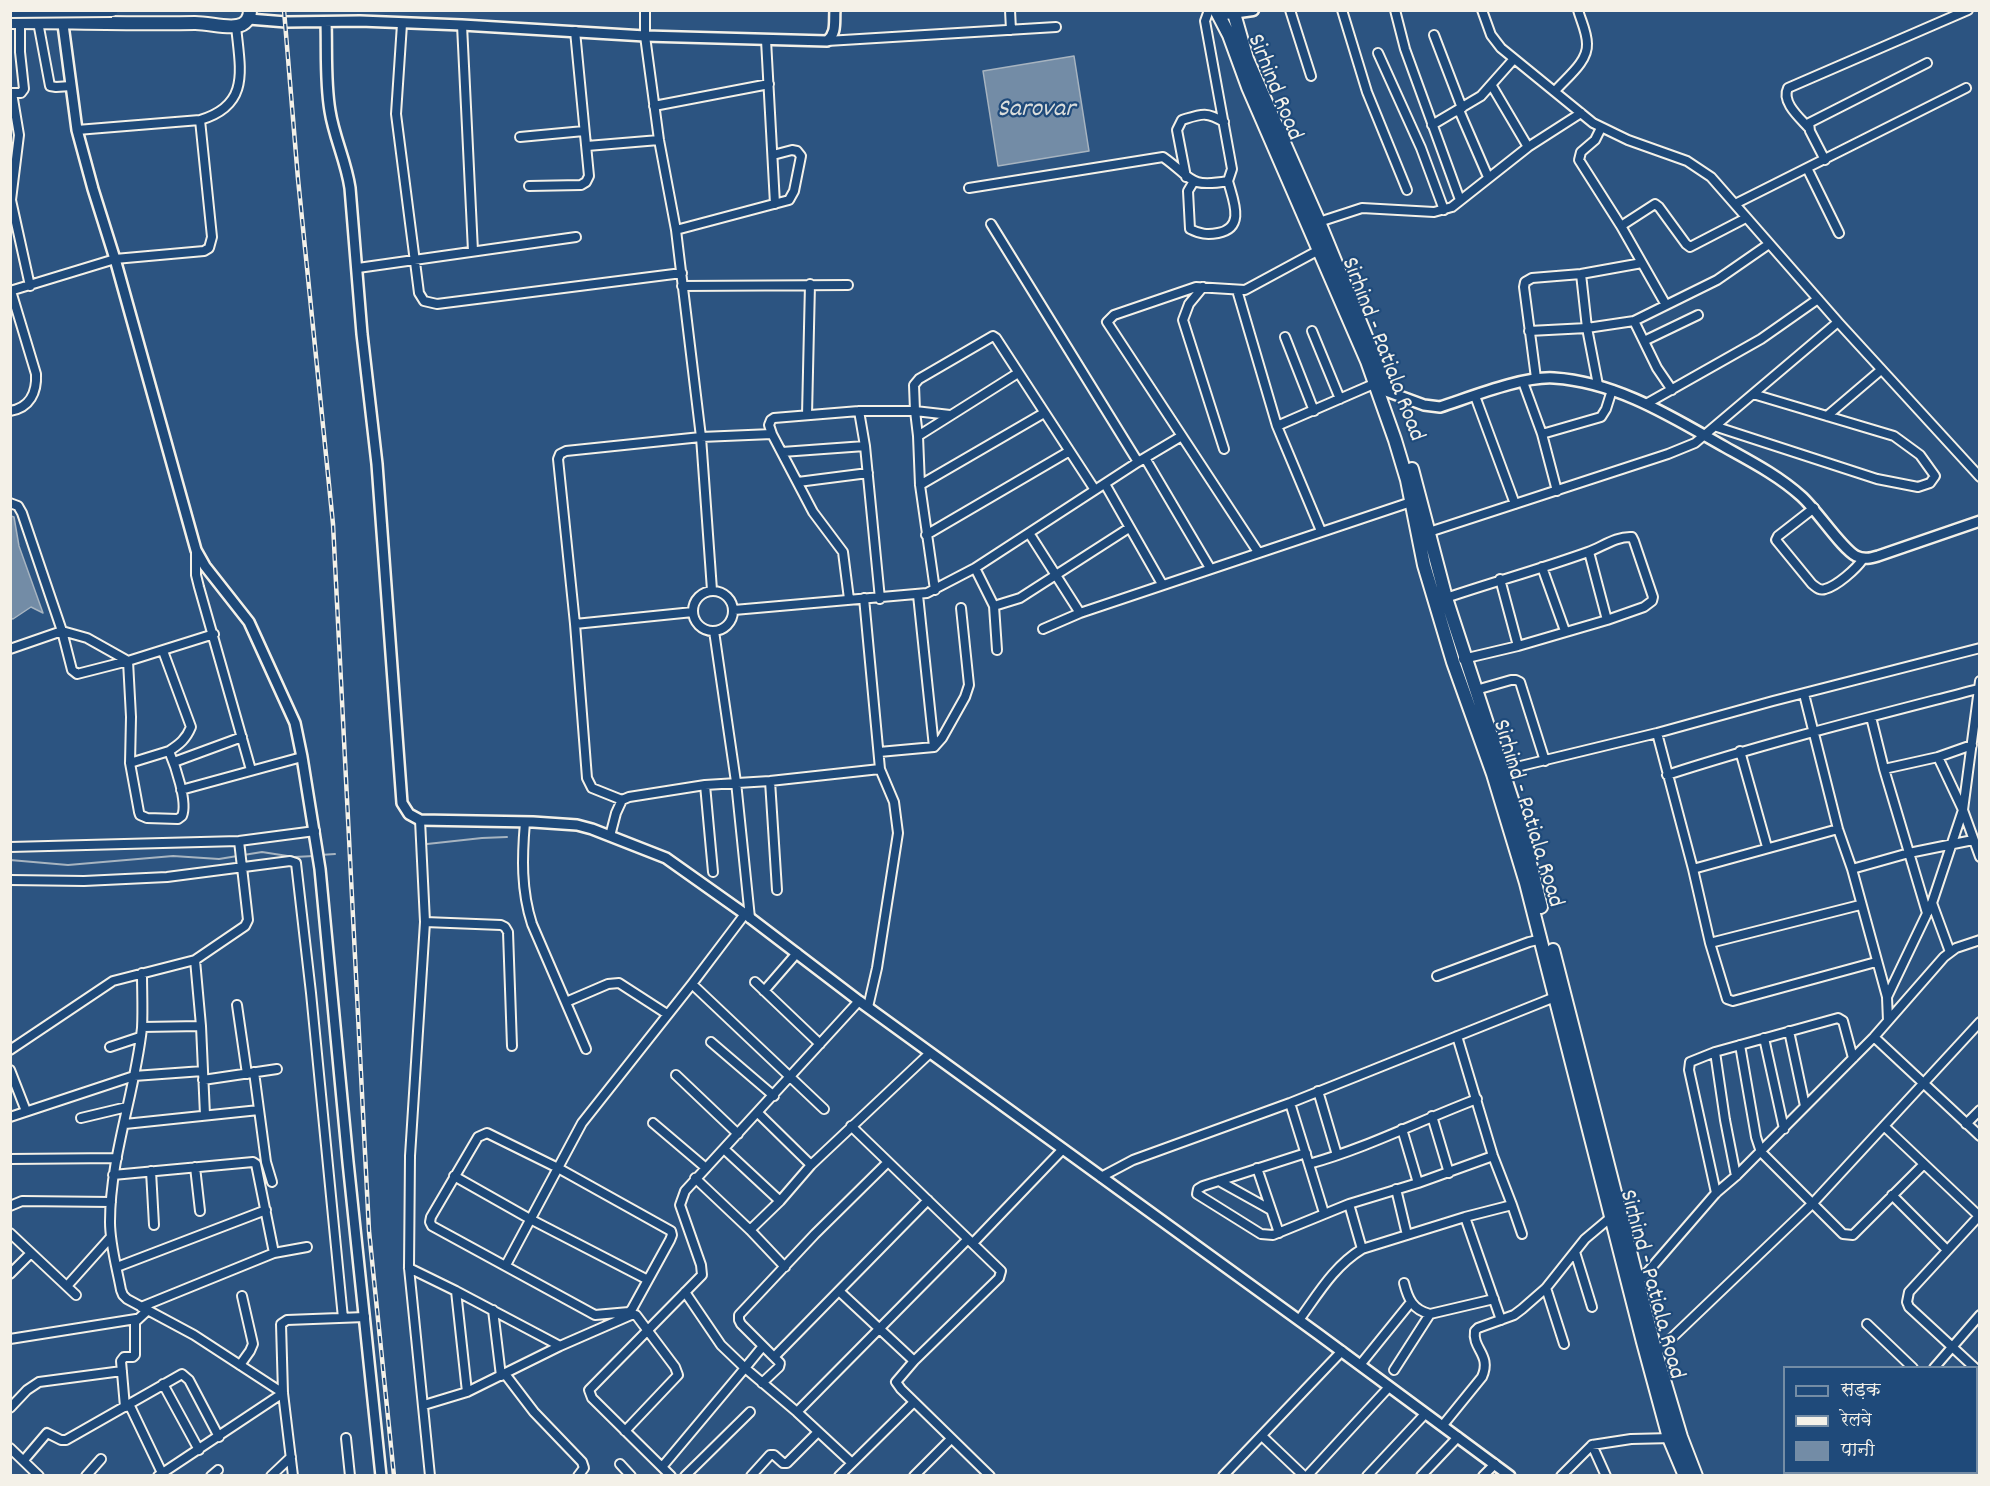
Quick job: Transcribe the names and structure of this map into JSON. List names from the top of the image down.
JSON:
{
  "streets": {
    "main road": ["Sirhind Road", "Sirhind - Patiala Road"]
  },
  "crossings": [
    ["Sirhind Road", "Sirhind - Patiala Road"]
  ],
  "water": ["Sarovar"],
  "legend": ["सड़क", "रेलवे", "पानी"]
}
